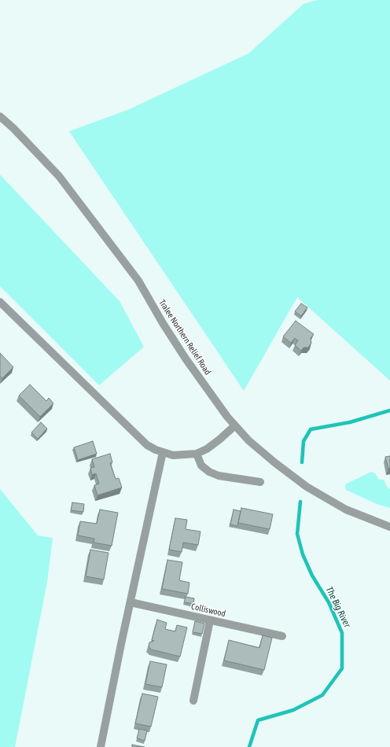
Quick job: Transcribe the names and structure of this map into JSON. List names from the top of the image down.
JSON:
{
  "streets": {
    "street": ["Tralee Northern Relief Road", "Colliswood"]
  },
  "water": ["The Big River"]
}
